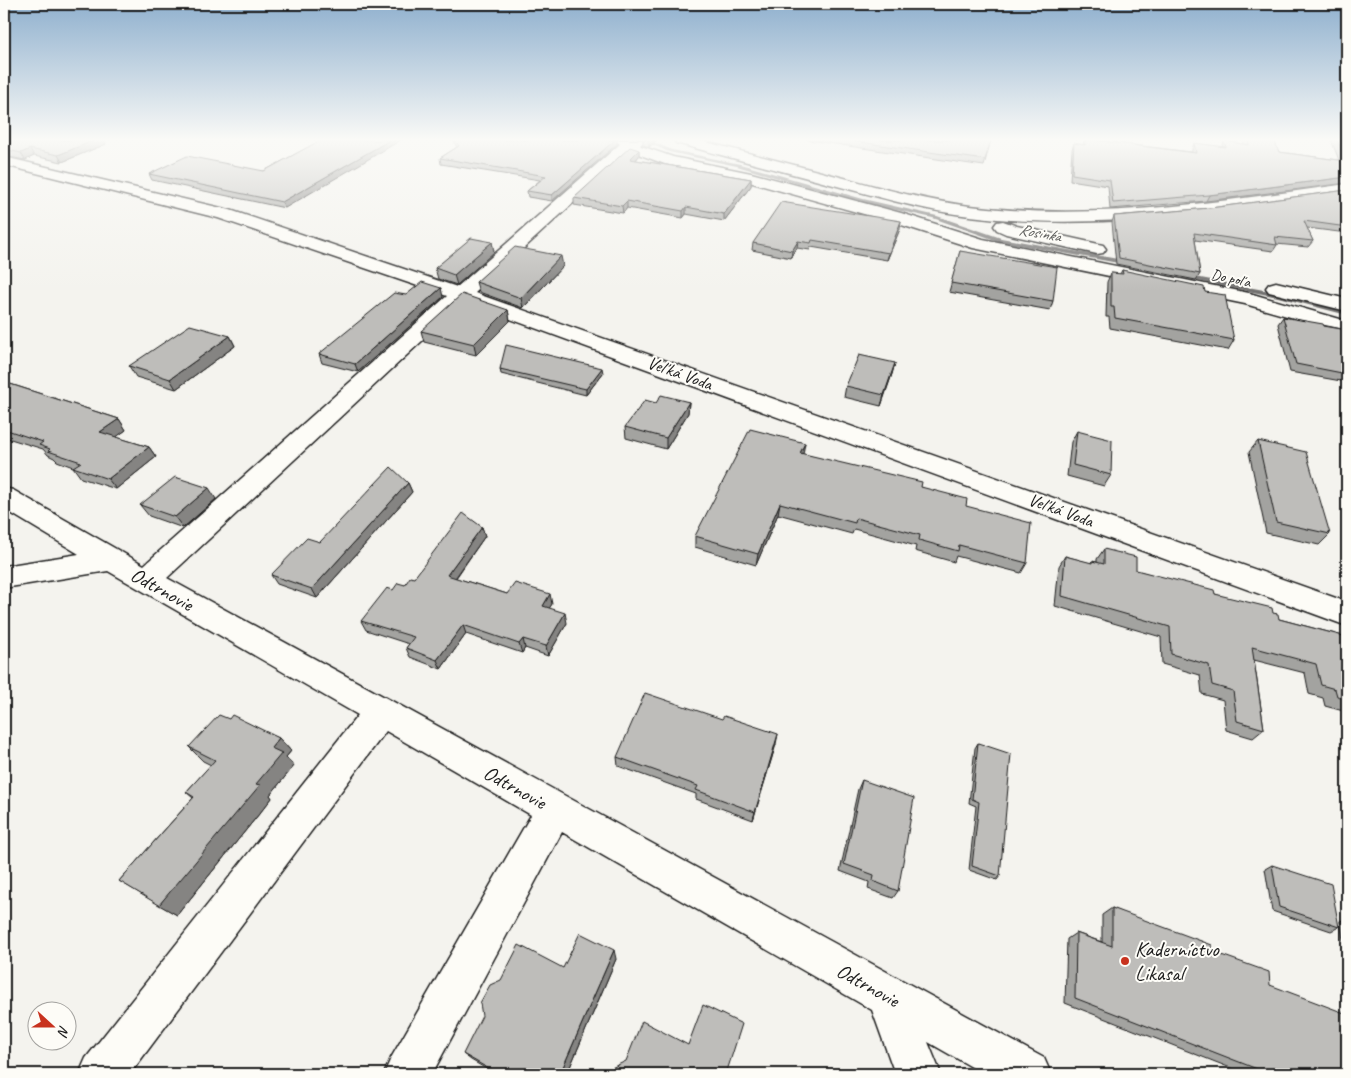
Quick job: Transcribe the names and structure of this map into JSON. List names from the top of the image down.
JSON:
{
  "streets": {
    "street": ["Do poľa", "Veľká Voda", "Odtrnovie"]
  },
  "water": ["Rosinka"],
  "places": ["Kaderníctvo Likasal"],
  "north": "right"
}
